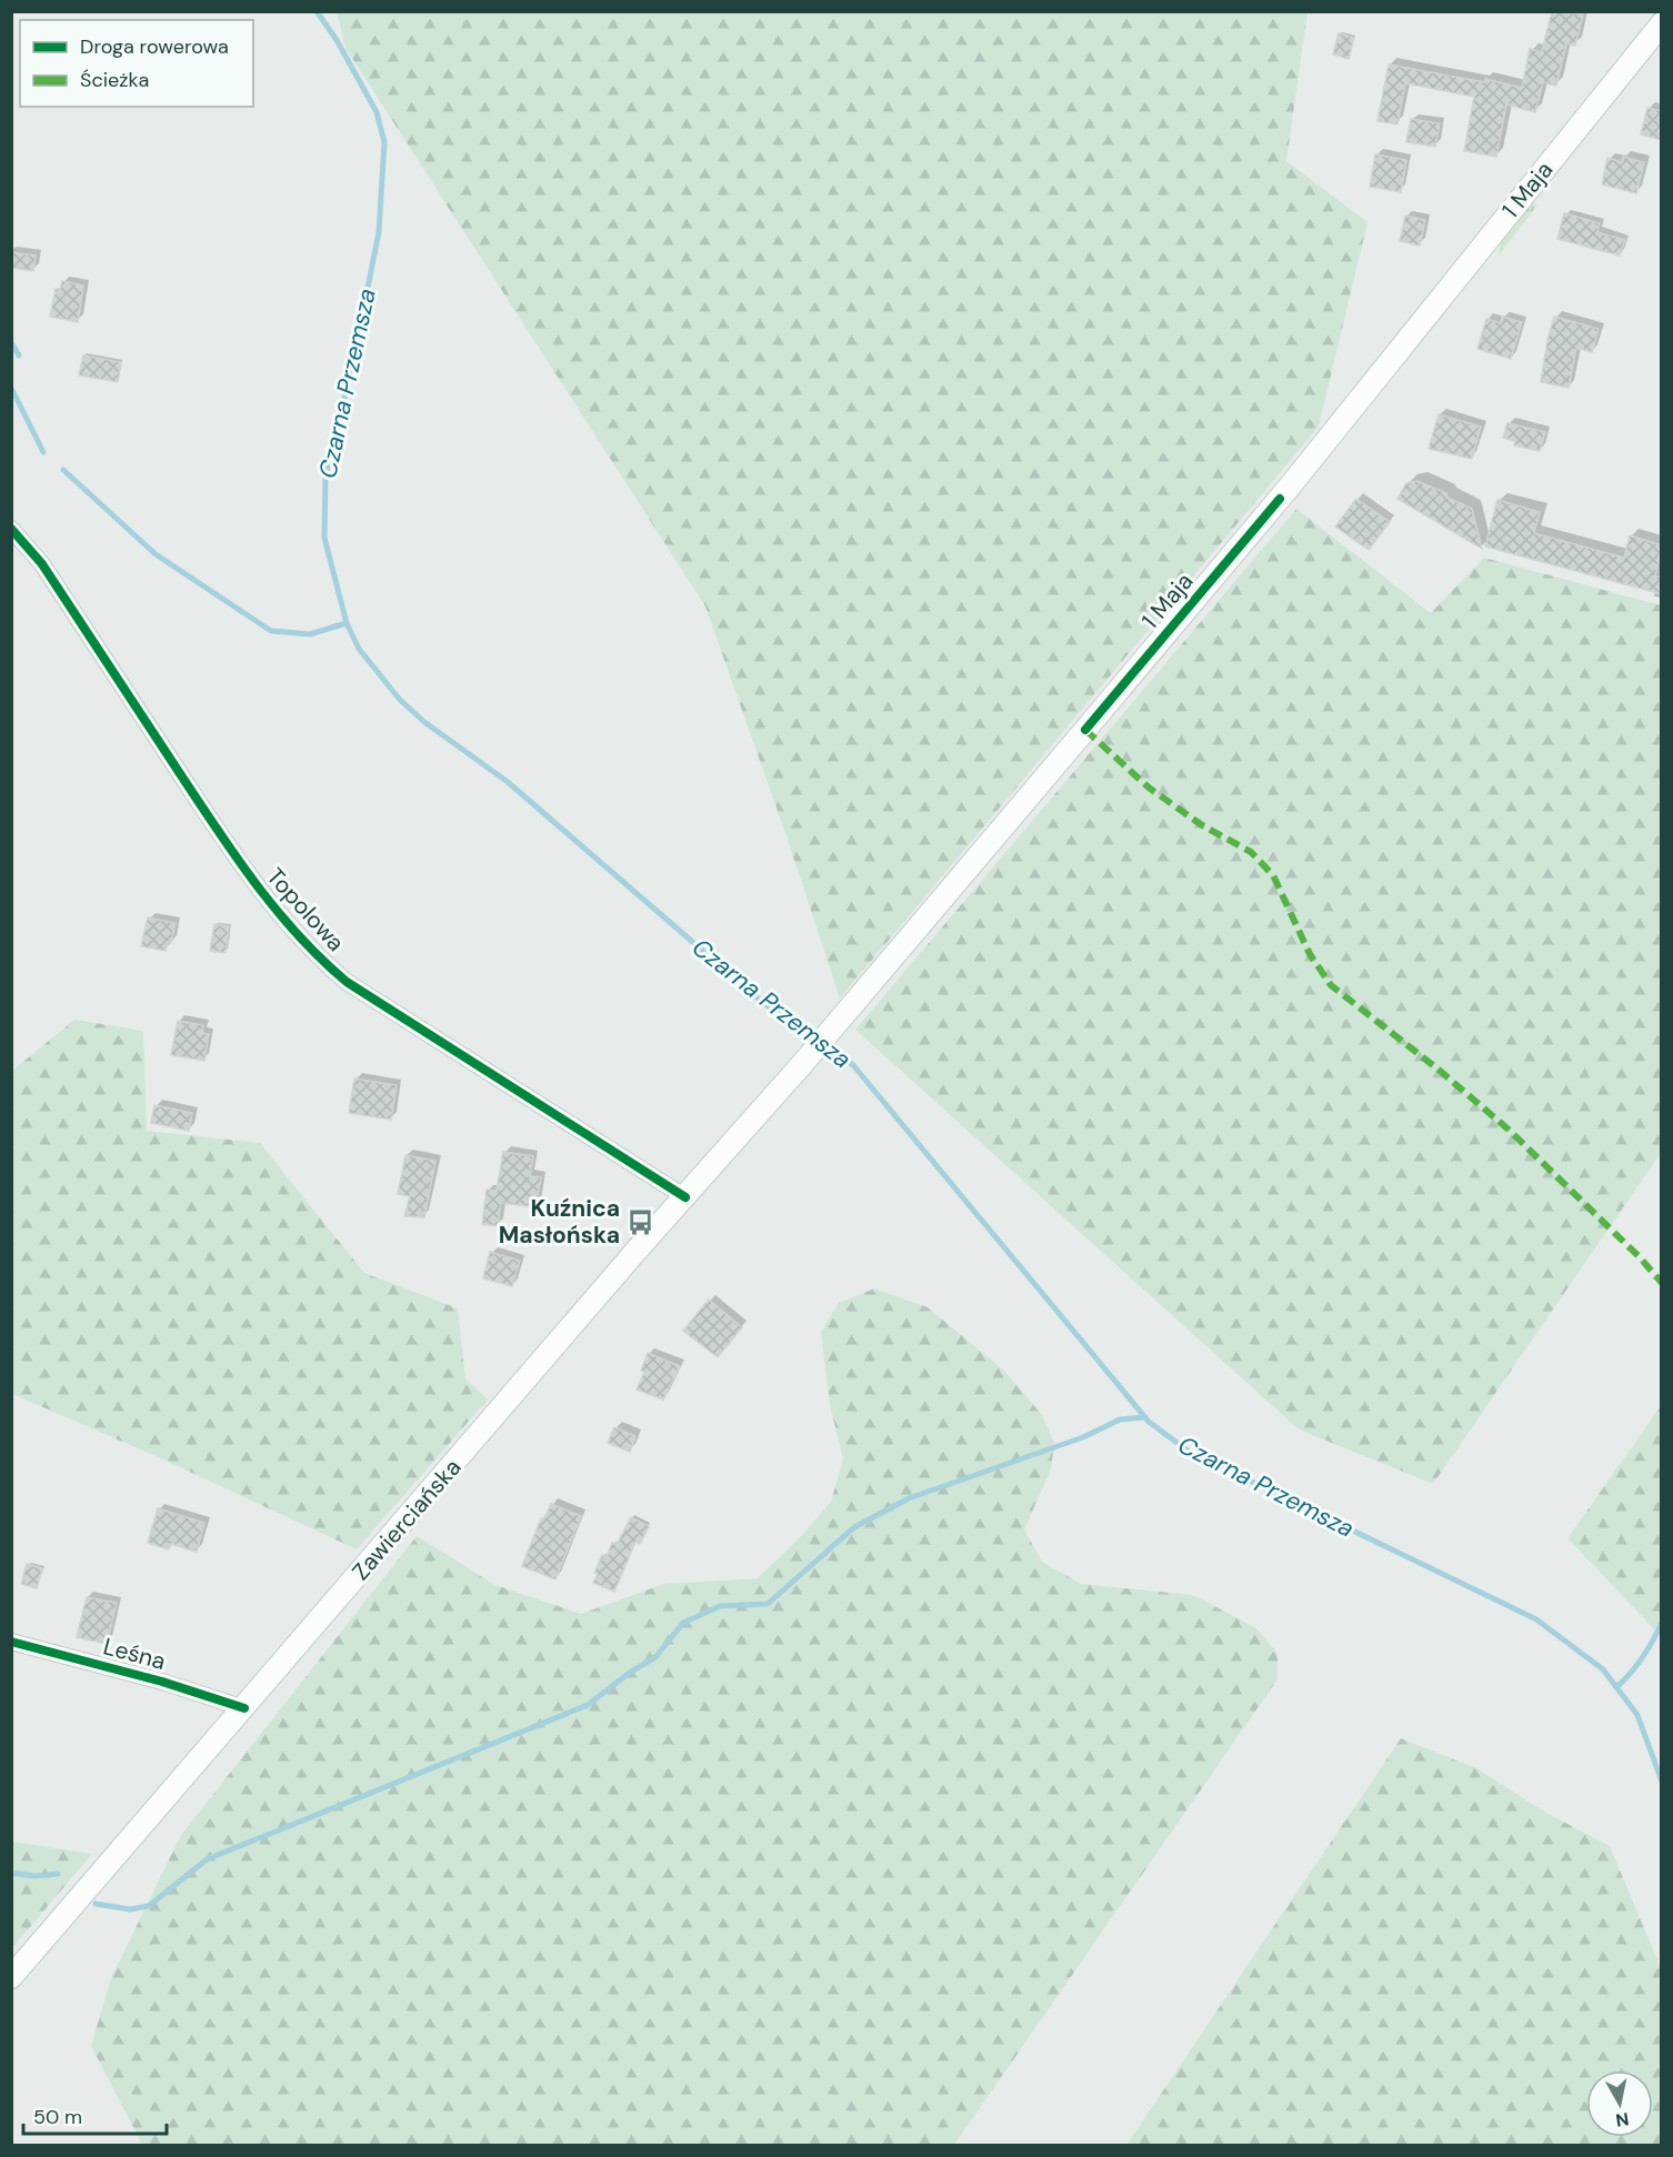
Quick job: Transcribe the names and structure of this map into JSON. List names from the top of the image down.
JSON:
{
  "streets": {
    "main road": ["1 Maja", "Zawierciańska"],
    "street": ["Topolowa", "Leśna"]
  },
  "crossings": [
    ["1 Maja", "Zawierciańska"],
    ["Topolowa", "Zawierciańska"],
    ["Zawierciańska", "Leśna"]
  ],
  "water": ["Czarna Przemsza"],
  "places": {
    "bus stop": ["Kuźnica Masłońska"]
  },
  "legend": ["Droga rowerowa", "Ścieżka"],
  "scale_bar": "50 m",
  "north": "bottom"
}
